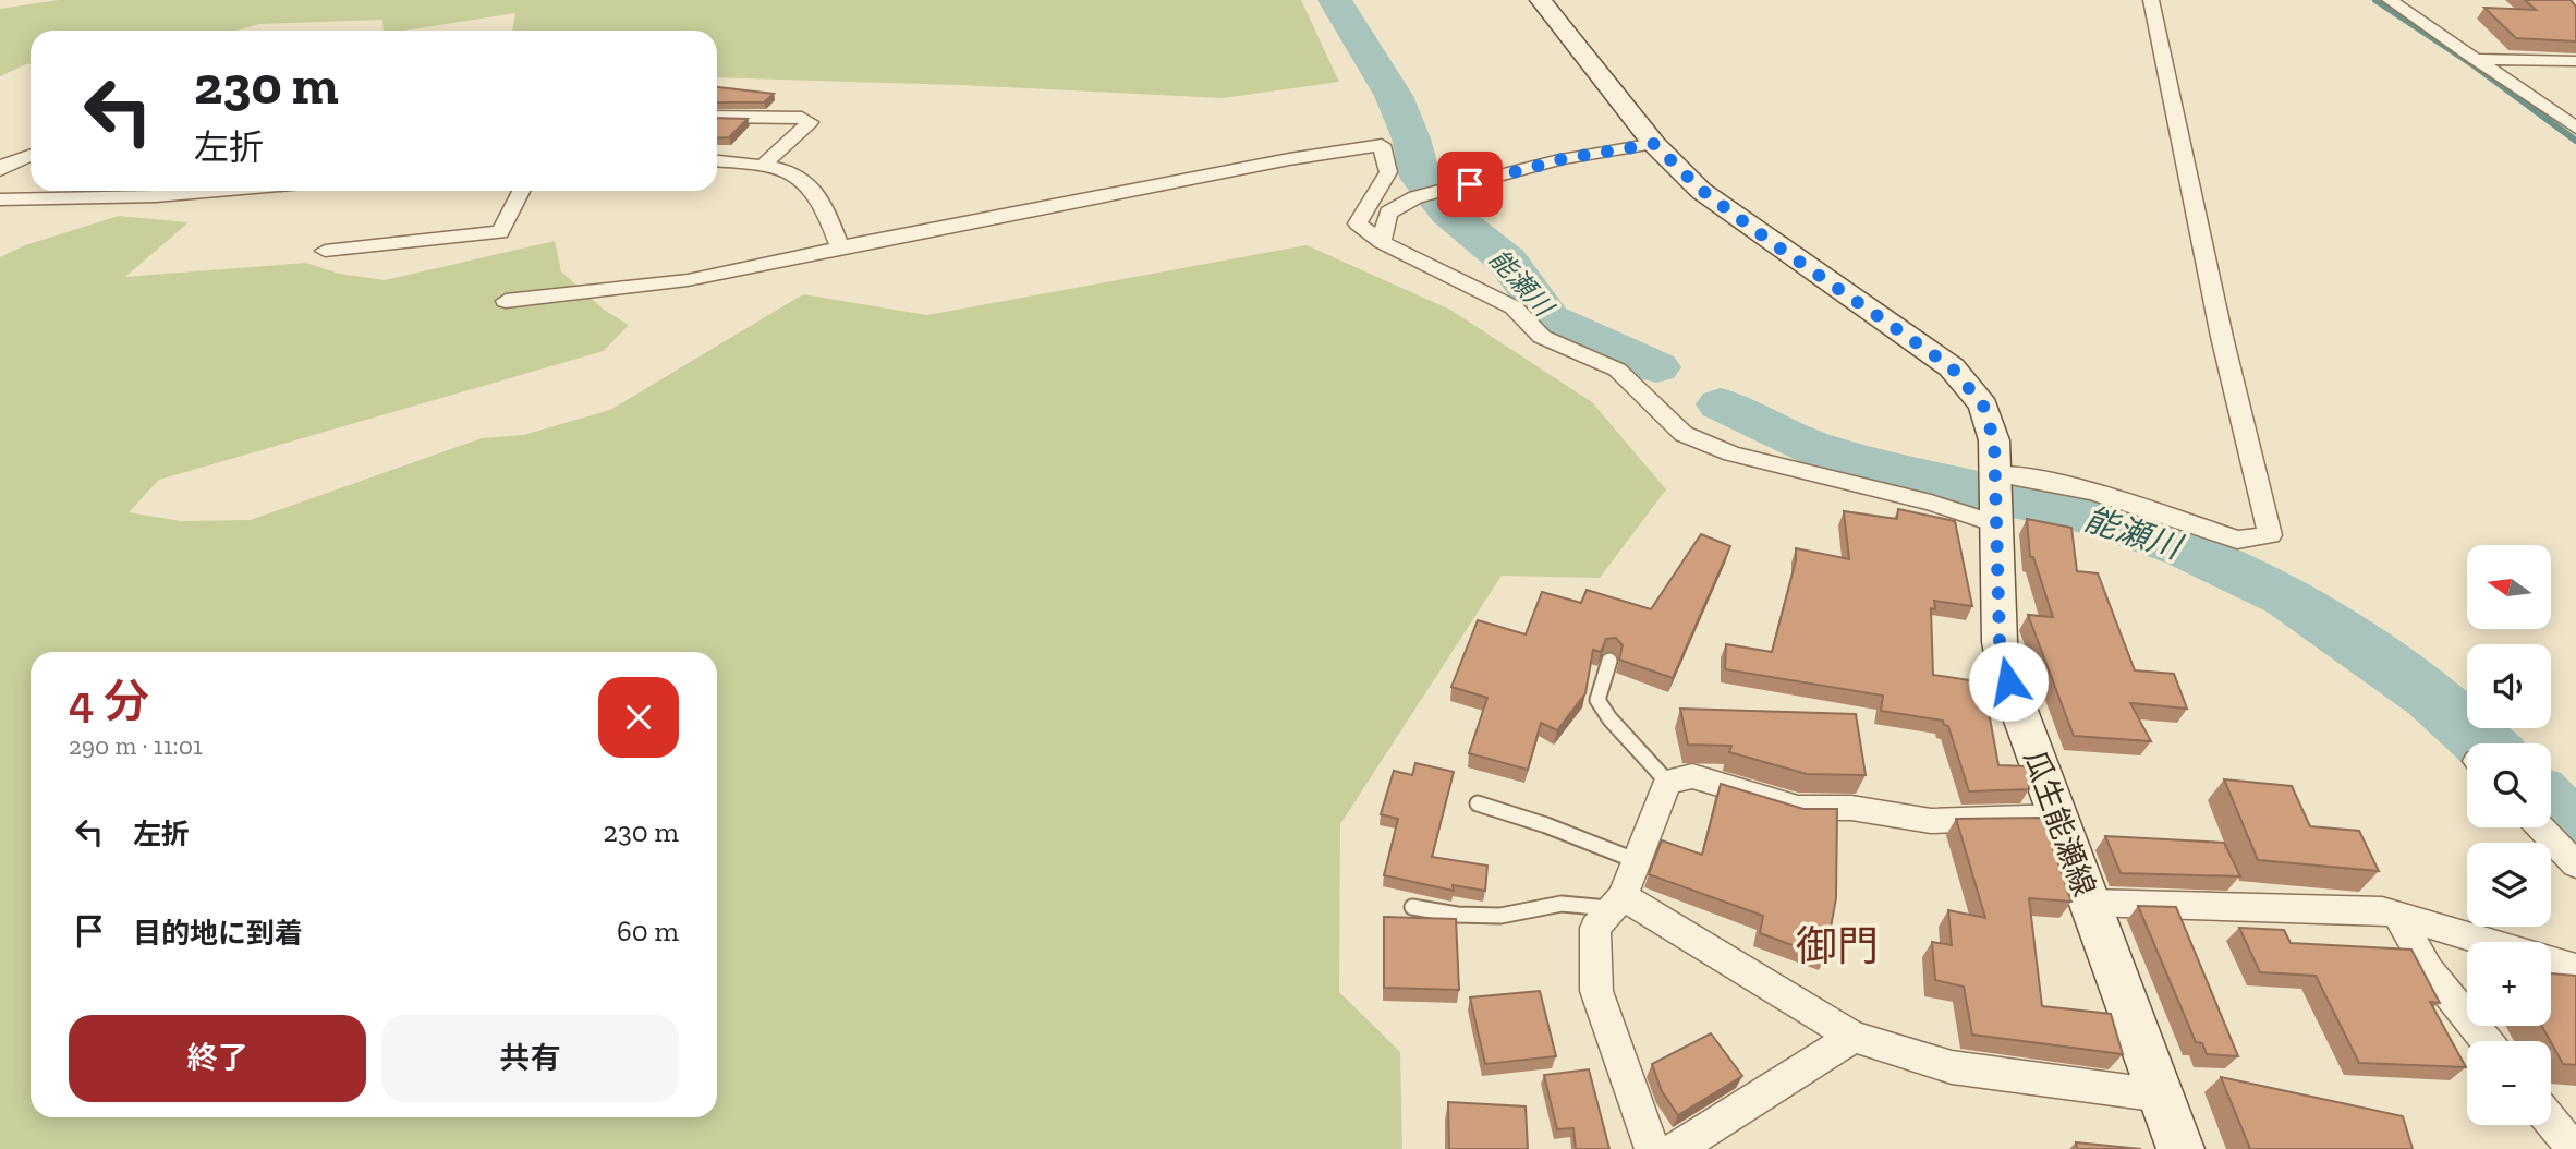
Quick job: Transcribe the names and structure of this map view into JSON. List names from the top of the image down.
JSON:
{
  "streets": {
    "main road": ["瓜生能瀬線"]
  },
  "districts": ["御門"],
  "water": ["能瀬川"],
  "north": "left",
  "page": {
    "turn": ["230 m", "左折"],
    "map_buttons": ["+", "−"],
    "heading": ["4 分", "290 m · 11:01"],
    "list": [
      {
        "name": "左折",
        "value": "230 m"
      },
      {
        "name": "目的地に到着",
        "value": "60 m"
      }
    ],
    "buttons": ["終了", "共有"]
  }
}
